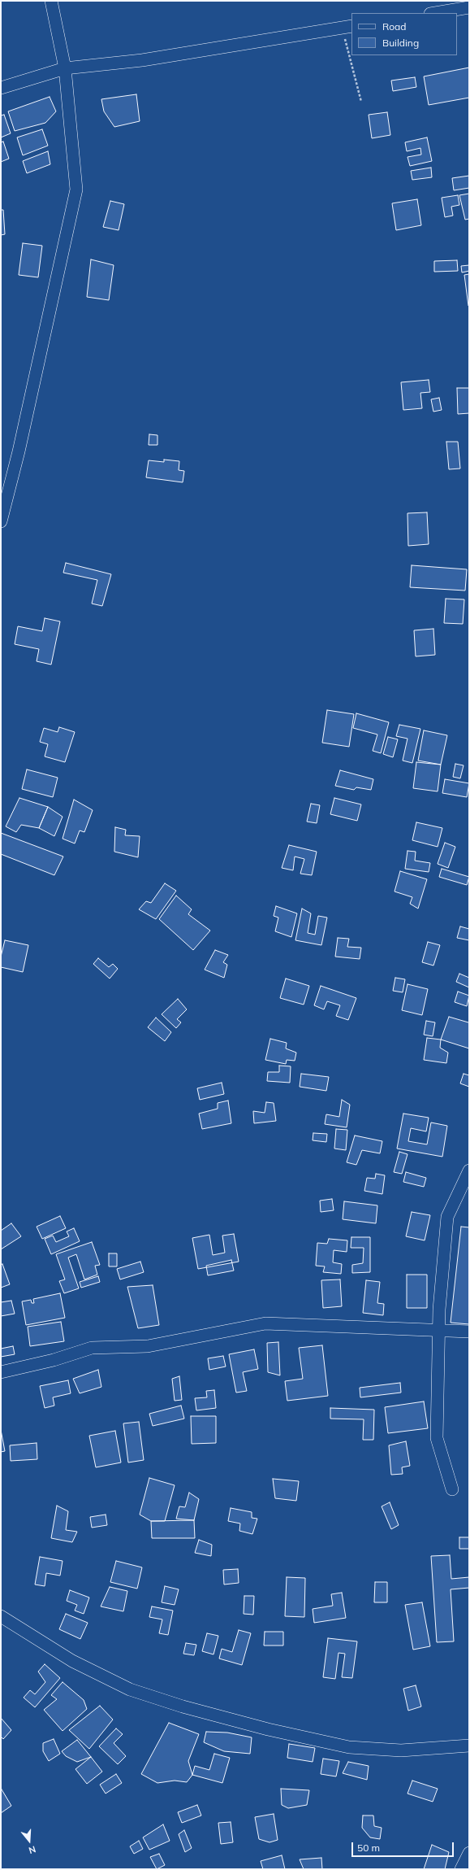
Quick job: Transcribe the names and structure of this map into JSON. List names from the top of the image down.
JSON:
{
  "legend": ["Road", "Building"],
  "scale_bar": "50 m",
  "north": "bottom"
}
